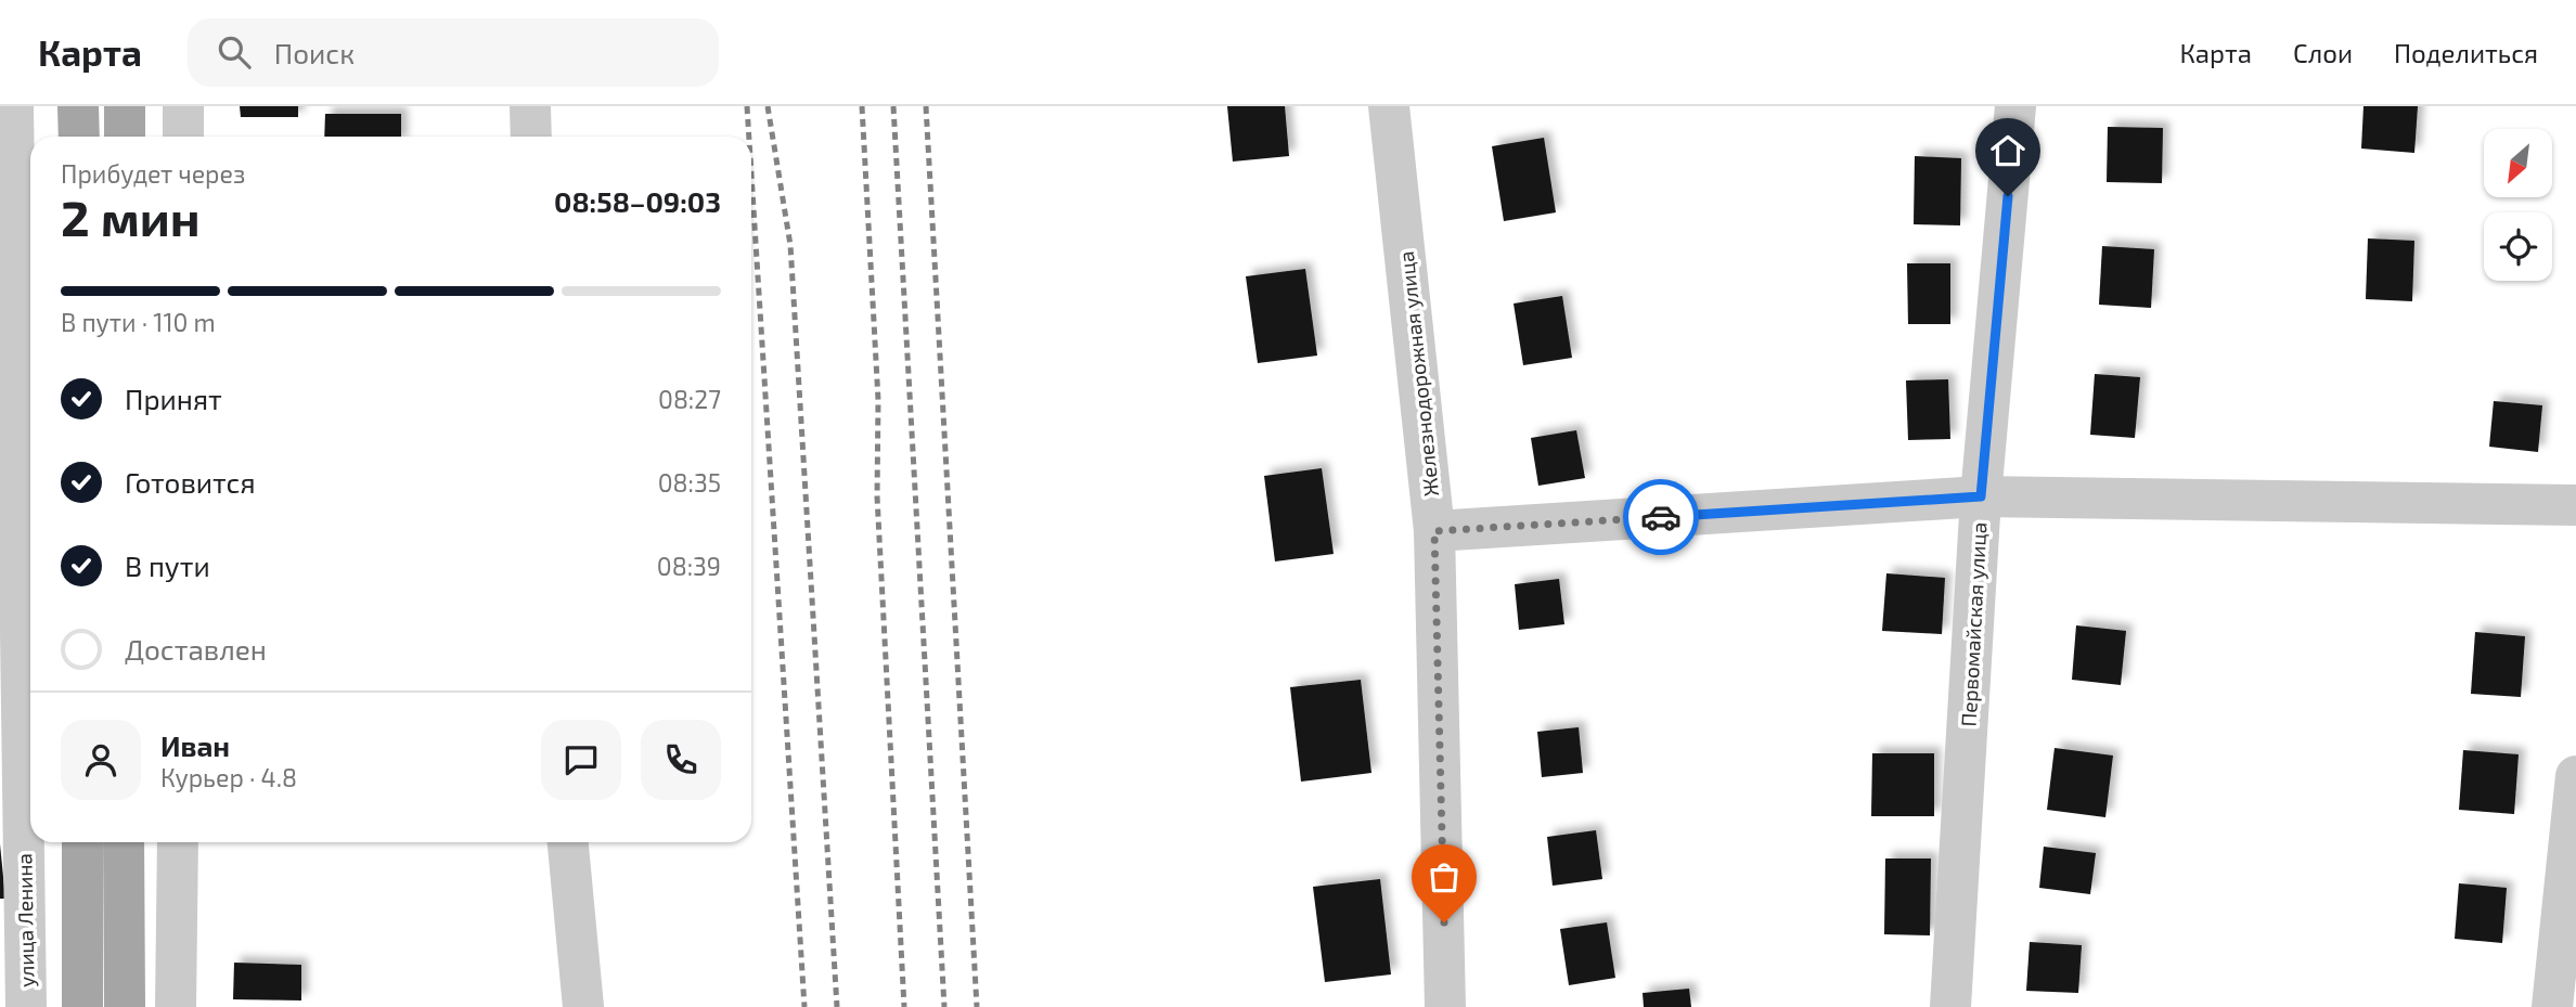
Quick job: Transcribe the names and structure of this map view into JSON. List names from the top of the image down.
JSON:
{
  "streets": {
    "street": ["Железнодорожная улица", "Первомайская улица", "улица Ленина"]
  },
  "north": "bottom left",
  "page": {
    "header": "Карта",
    "search": "Поиск",
    "nav": ["Карта", "Слои", "Поделиться"],
    "heading": ["2 мин", "Прибудет через", "08:58–09:03"],
    "panel": ["Иван", "Курьер · 4.8"],
    "bar": "В пути · 110 m",
    "list": [
      ["Принят", "08:27"],
      ["Готовится", "08:35"],
      ["В пути", "08:39"],
      "Доставлен"
    ]
  }
}
